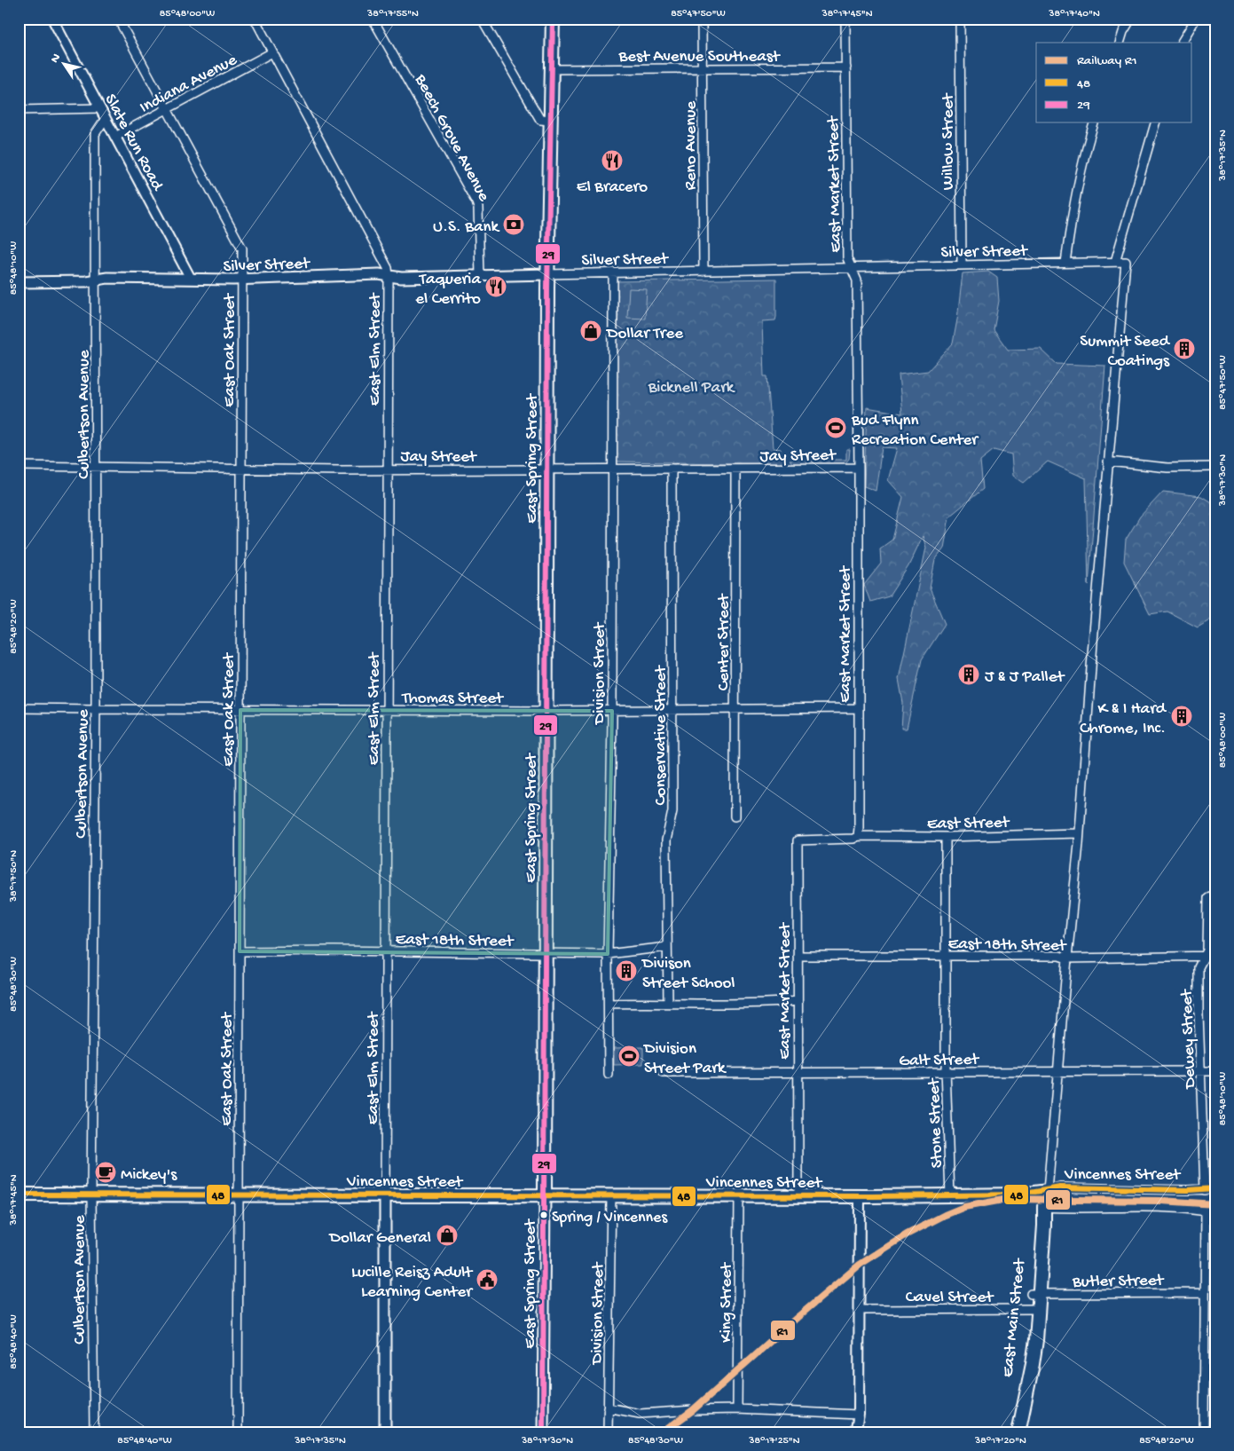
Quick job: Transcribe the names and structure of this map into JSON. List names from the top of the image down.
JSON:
{
  "streets": {
    "main road": [
      "Silver Street",
      "East Elm Street",
      "East Spring Street",
      "Vincennes Street",
      "East Main Street"
    ],
    "street": [
      "Best Avenue Southeast",
      "Indiana Avenue",
      "Beech Grove Avenue",
      "Slate Run Road",
      "Willow Street",
      "Reno Avenue",
      "East Market Street",
      "East Oak Street",
      "Culbertson Avenue",
      "Jay Street",
      "Center Street",
      "Division Street",
      "Thomas Street",
      "Conservative Street",
      "East Street",
      "East 18th Street",
      "Dewey Street",
      "Galt Street",
      "Stone Street",
      "Butler Street",
      "Cavel Street",
      "King Street"
    ]
  },
  "crossings": [
    ["Best Avenue Southeast", "Reno Avenue"],
    ["Best Avenue Southeast", "East Market Street"],
    ["Best Avenue Southeast", "East Spring Street"],
    ["Indiana Avenue", "Slate Run Road"],
    ["Indiana Avenue", "East Elm Street"],
    ["Indiana Avenue", "East Oak Street"],
    ["Beech Grove Avenue", "Silver Street"],
    ["Slate Run Road", "Silver Street"],
    ["Slate Run Road", "Culbertson Avenue"],
    ["Willow Street", "Silver Street"],
    ["Reno Avenue", "Silver Street"],
    ["East Market Street", "Silver Street"],
    ["East Market Street", "Jay Street"],
    ["East Market Street", "Thomas Street"],
    ["East Market Street", "East Street"],
    ["East Market Street", "East 18th Street"],
    ["East Market Street", "Galt Street"],
    ["East Market Street", "Vincennes Street"],
    ["Silver Street", "East Elm Street"],
    ["Silver Street", "East Oak Street"],
    ["Silver Street", "Culbertson Avenue"],
    ["Silver Street", "East Spring Street"],
    ["Silver Street", "Division Street"],
    ["East Elm Street", "Jay Street"],
    ["East Elm Street", "Thomas Street"],
    ["East Elm Street", "East 18th Street"],
    ["East Elm Street", "Vincennes Street"],
    ["East Oak Street", "Jay Street"],
    ["East Oak Street", "Thomas Street"],
    ["East Oak Street", "East 18th Street"],
    ["East Oak Street", "Vincennes Street"],
    ["Culbertson Avenue", "Jay Street"],
    ["Culbertson Avenue", "Thomas Street"],
    ["Culbertson Avenue", "Vincennes Street"],
    ["Jay Street", "East Spring Street"],
    ["Jay Street", "Center Street"],
    ["Jay Street", "Division Street"],
    ["Jay Street", "Conservative Street"],
    ["East Spring Street", "Thomas Street"],
    ["East Spring Street", "East 18th Street"],
    ["East Spring Street", "Vincennes Street"],
    ["Center Street", "Thomas Street"],
    ["Division Street", "Thomas Street"],
    ["Division Street", "East 18th Street"],
    ["Division Street", "Vincennes Street"],
    ["Thomas Street", "Conservative Street"],
    ["Conservative Street", "East 18th Street"],
    ["East Street", "Stone Street"],
    ["East 18th Street", "Dewey Street"],
    ["East 18th Street", "Stone Street"],
    ["Dewey Street", "Galt Street"],
    ["Dewey Street", "Vincennes Street"],
    ["Galt Street", "Stone Street"],
    ["Stone Street", "Vincennes Street"],
    ["Vincennes Street", "King Street"],
    ["Vincennes Street", "East Main Street"],
    ["Butler Street", "East Main Street"],
    ["Cavel Street", "East Main Street"]
  ],
  "parks": ["Bicknell Park"],
  "places": {
    "restaurant": ["El Bracero", "Taqueria el Cerrito"],
    "bank": ["U.S. Bank"],
    "shop": ["Dollar Tree", "Dollar General"],
    "building": [
      "Summit Seed Coatings",
      "J & J Pallet",
      "K & I Hard Chrome, Inc.",
      "Divison Street School"
    ],
    "sports": ["Bud Flynn Recreation Center", "Division Street Park"],
    "cafe": ["Mickey's"],
    "other": ["Spring / Vincennes"],
    "public building": ["Lucille Reisz Adult Learning Center"]
  },
  "lines": ["transit line 29", "transit line 48", "rail line R1"],
  "legend": ["Railway R1", "48", "29"],
  "north": "top left",
  "coordinates": [
    "85°48'00\"W",
    "38°17'55\"N",
    "85°47'50\"W",
    "38°17'45\"N",
    "38°17'40\"N",
    "38°17'35\"N",
    "85°48'10\"W",
    "38°17'30\"N",
    "85°48'20\"W",
    "38°17'50\"N",
    "85°48'30\"W",
    "85°48'40\"W",
    "38°17'25\"N",
    "38°17'20\"N"
  ]
}
